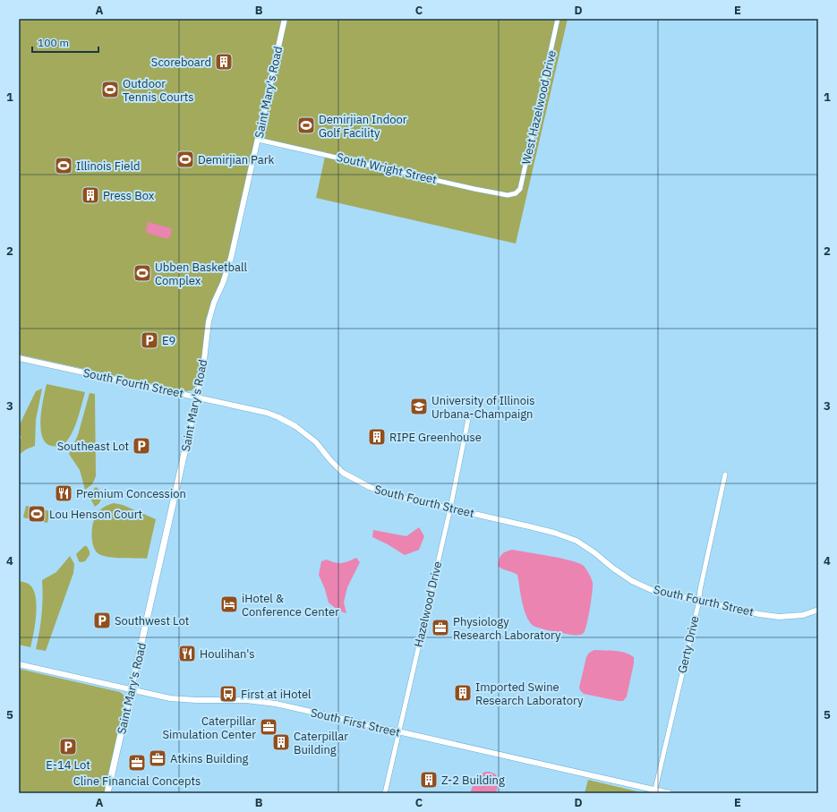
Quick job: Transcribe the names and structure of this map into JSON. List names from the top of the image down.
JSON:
{
  "streets": {
    "main road": ["Saint Mary's Road"],
    "street": [
      "West Hazelwood Drive",
      "South Wright Street",
      "South Fourth Street",
      "Hazelwood Drive",
      "Gerty Drive",
      "South First Street"
    ]
  },
  "crossings": [
    ["Saint Mary's Road", "South Wright Street"],
    ["Saint Mary's Road", "South Fourth Street"],
    ["Saint Mary's Road", "South First Street"],
    ["West Hazelwood Drive", "South Wright Street"],
    ["South Fourth Street", "Hazelwood Drive"],
    ["South Fourth Street", "Gerty Drive"],
    ["Hazelwood Drive", "South First Street"],
    ["Gerty Drive", "South First Street"]
  ],
  "places": {
    "building": [
      "Scoreboard",
      "Press Box",
      "RIPE Greenhouse",
      "Imported Swine Research Laboratory",
      "Caterpillar Building",
      "Z-2 Building"
    ],
    "sports": [
      "Outdoor Tennis Courts",
      "Demirjian Indoor Golf Facility",
      "Demirjian Park",
      "Illinois Field",
      "Ubben Basketball Complex",
      "Lou Henson Court"
    ],
    "parking": [
      "E9",
      "Southeast Lot",
      "Southwest Lot",
      "E-14 Lot"
    ],
    "school or university": ["University of Illinois Urbana-Champaign"],
    "restaurant": ["Premium Concession", "Houlihan's"],
    "hotel": ["iHotel & Conference Center"],
    "office": [
      "Physiology Research Laboratory",
      "Caterpillar Simulation Center",
      "Atkins Building",
      "Cline Financial Concepts"
    ],
    "bus stop": ["First at iHotel"]
  },
  "scale_bar": "100 m",
  "grid": {
    "columns": [
      "A",
      "B",
      "C",
      "D",
      "E"
    ],
    "rows": [
      "1",
      "2",
      "3",
      "4",
      "5"
    ]
  }
}
